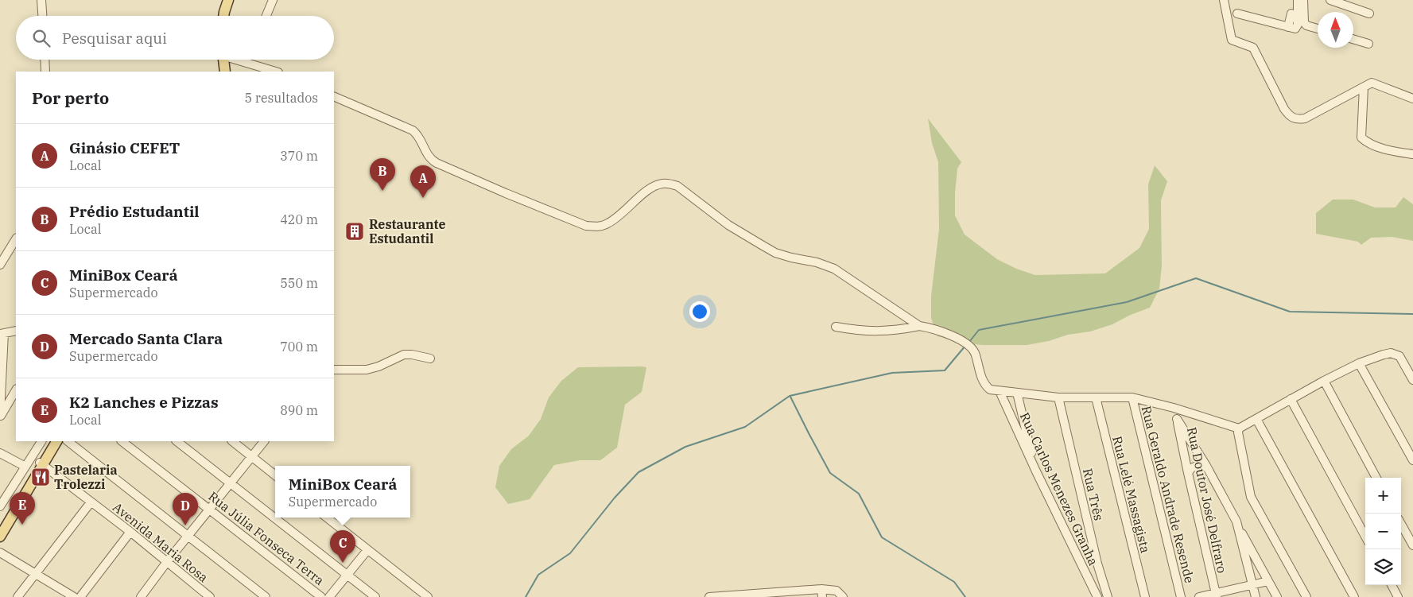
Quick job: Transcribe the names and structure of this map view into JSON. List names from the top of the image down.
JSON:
{
  "streets": {
    "street": [
      "Rua Carlos Menezes Granha",
      "Rua Três",
      "Rua Lelé Massagista",
      "Rua Geraldo Andrade Resende",
      "Rua Doutor José Delfraro",
      "Rua Júlia Fonseca Terra",
      "Avenida Maria Rosa"
    ]
  },
  "places": {
    "building": ["Restaurante Estudantil"],
    "restaurant": ["Pastelaria Trolezzi"]
  },
  "north": "top",
  "page": {
    "search": "Pesquisar aqui",
    "heading": ["Por perto", "5 resultados"],
    "list": [
      {
        "mark": "A",
        "name": "Ginásio CEFET",
        "note": "Local",
        "value": "370 m"
      },
      {
        "mark": "B",
        "name": "Prédio Estudantil",
        "note": "Local",
        "value": "420 m"
      },
      {
        "mark": "C",
        "name": "MiniBox Ceará",
        "note": "Supermercado",
        "value": "550 m"
      },
      {
        "mark": "D",
        "name": "Mercado Santa Clara",
        "note": "Supermercado",
        "value": "700 m"
      },
      {
        "mark": "E",
        "name": "K2 Lanches e Pizzas",
        "note": "Local",
        "value": "890 m"
      }
    ],
    "pins": [
      "B",
      "A",
      "E",
      "D",
      "C"
    ],
    "popup": ["MiniBox Ceará", "Supermercado"],
    "map_buttons": ["+", "−"]
  }
}
